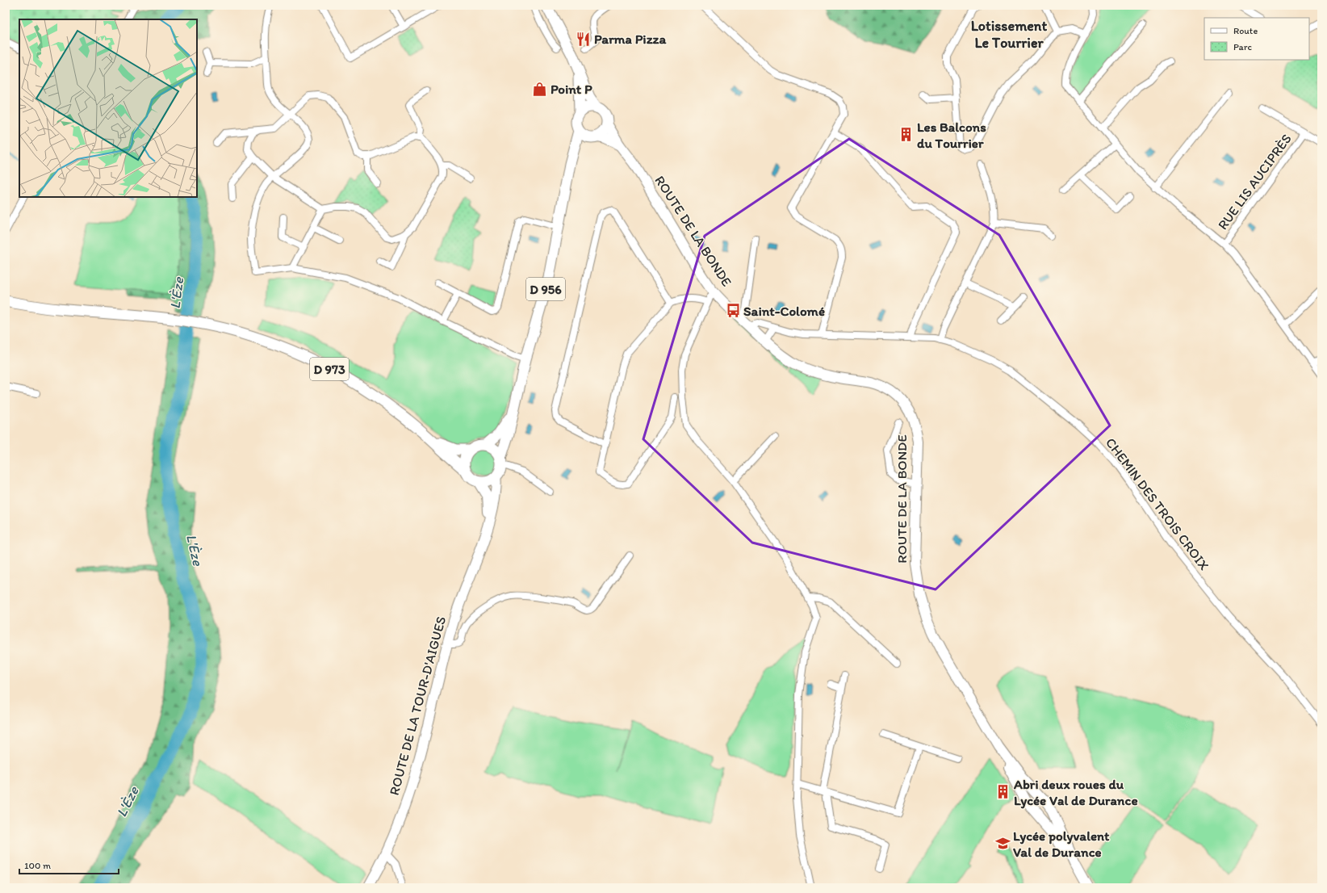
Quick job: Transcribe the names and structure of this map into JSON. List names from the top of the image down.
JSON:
{
  "streets": {
    "main road": [
      "ROUTE DE LA BONDE",
      "D 956",
      "D 973",
      "ROUTE DE LA TOUR-D'AIGUES"
    ],
    "street": ["RUE LIS AUCIPRÈS", "CHEMIN DES TROIS CROIX"]
  },
  "crossings": [
    ["ROUTE DE LA BONDE", "D 956"],
    ["ROUTE DE LA BONDE", "CHEMIN DES TROIS CROIX"],
    ["D 956", "D 973"],
    ["D 956", "ROUTE DE LA TOUR-D'AIGUES"],
    ["D 973", "ROUTE DE LA TOUR-D'AIGUES"]
  ],
  "districts": ["Lotissement Le Tourrier"],
  "water": ["L'Èze"],
  "places": {
    "restaurant": ["Parma Pizza"],
    "shop": ["Point P"],
    "building": ["Les Balcons du Tourrier", "Abri deux roues du Lycée Val de Durance"],
    "bus stop": ["Saint-Colomé"],
    "school or university": ["Lycée polyvalent Val de Durance"]
  },
  "legend": ["Route", "Parc"],
  "scale_bar": "100 m"
}
